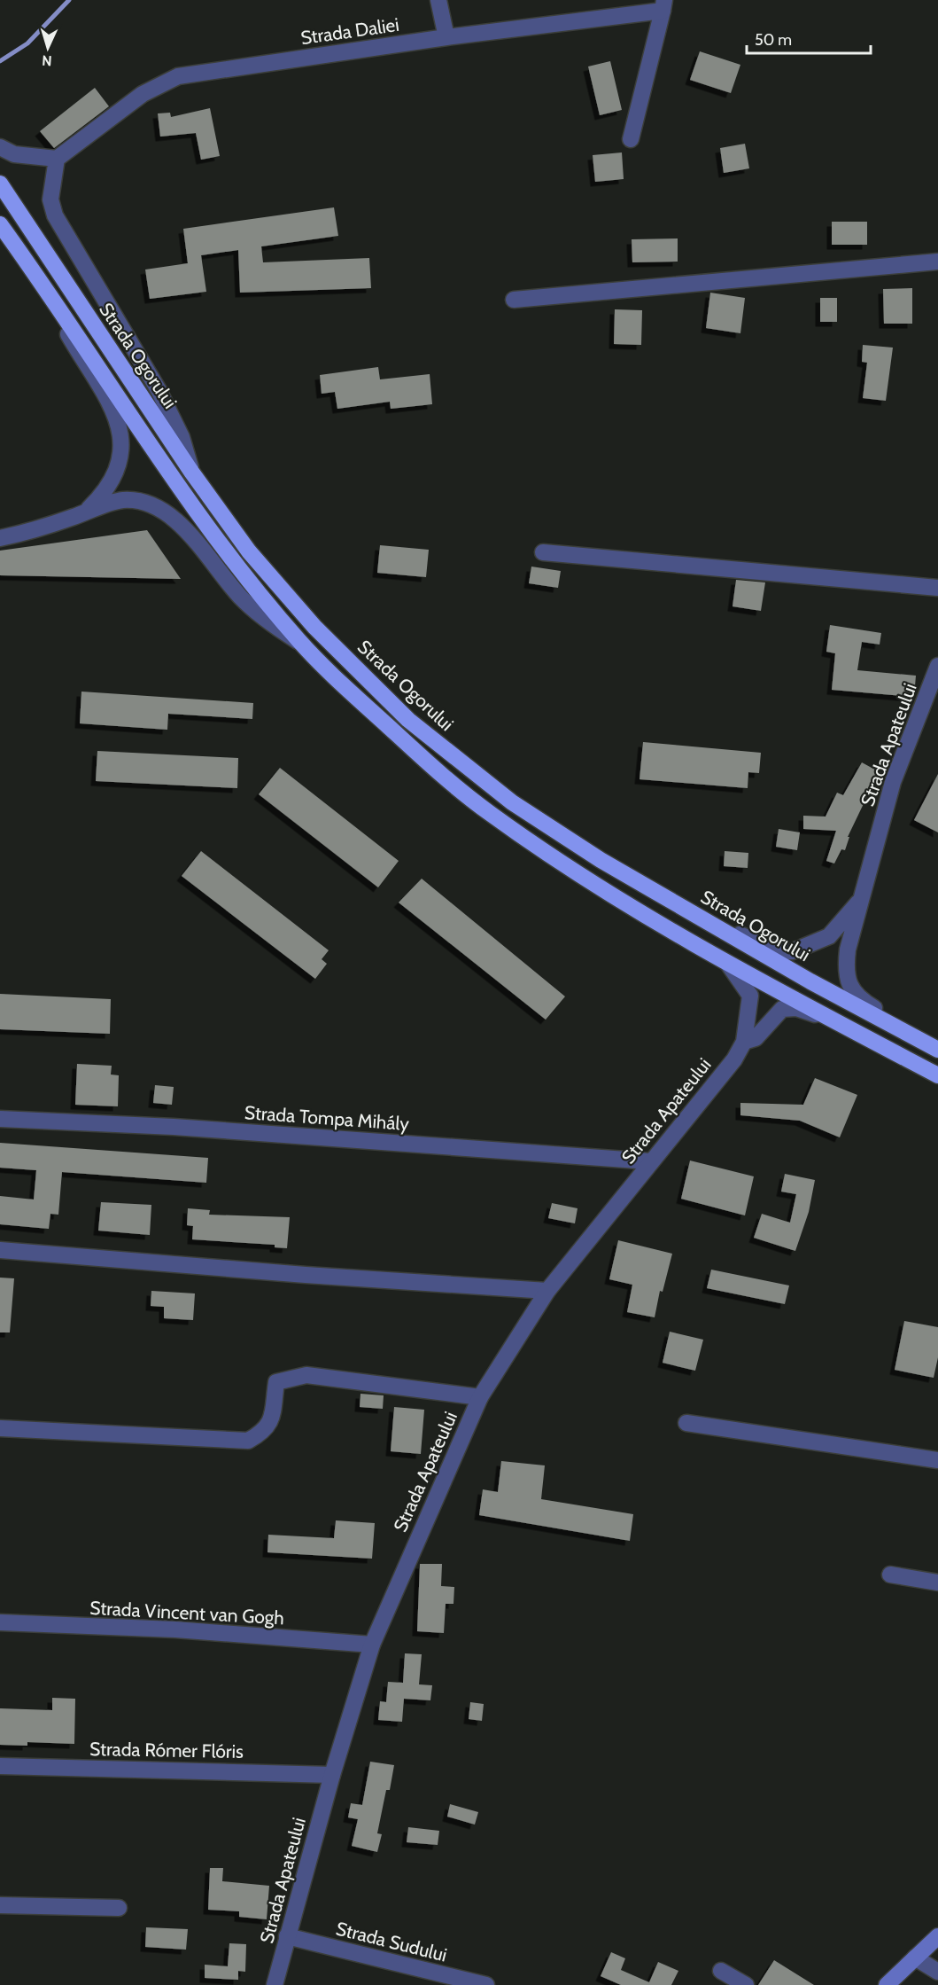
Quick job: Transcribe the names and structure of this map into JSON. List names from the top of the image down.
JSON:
{
  "streets": {
    "highway": ["Strada Ogorului"],
    "street": [
      "Strada Daliei",
      "Strada Apateului",
      "Strada Tompa Mihály",
      "Strada Vincent van Gogh",
      "Strada Rómer Flóris",
      "Strada Sudului"
    ]
  },
  "crossings": [
    ["Strada Ogorului", "Strada Apateului"],
    ["Strada Apateului", "Strada Tompa Mihály"],
    ["Strada Apateului", "Strada Vincent van Gogh"],
    ["Strada Apateului", "Strada Rómer Flóris"],
    ["Strada Apateului", "Strada Sudului"]
  ],
  "scale_bar": "50 m",
  "north": "bottom"
}
